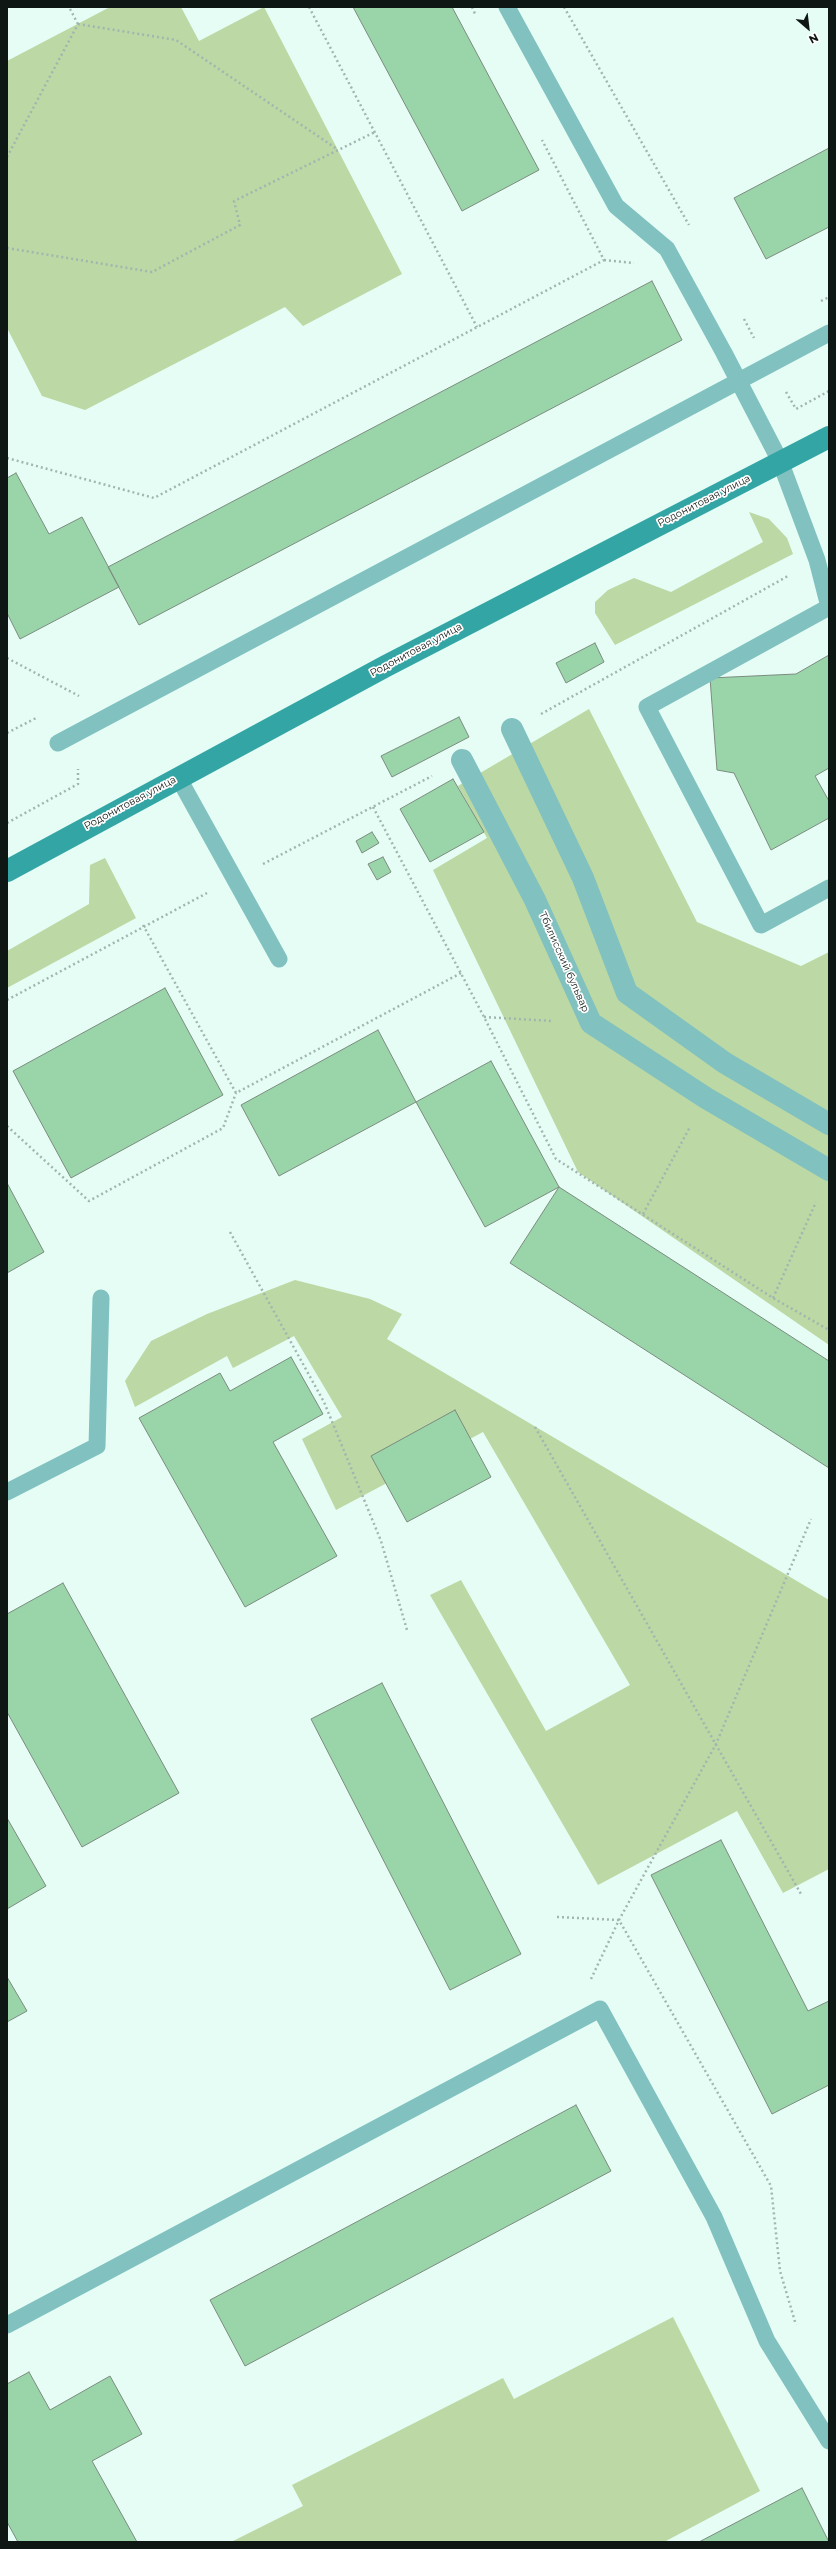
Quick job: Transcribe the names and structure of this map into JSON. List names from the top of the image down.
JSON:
{
  "streets": {
    "street": ["Родонитовая улица", "Тбилисский бульвар"]
  },
  "north": "bottom right"
}
